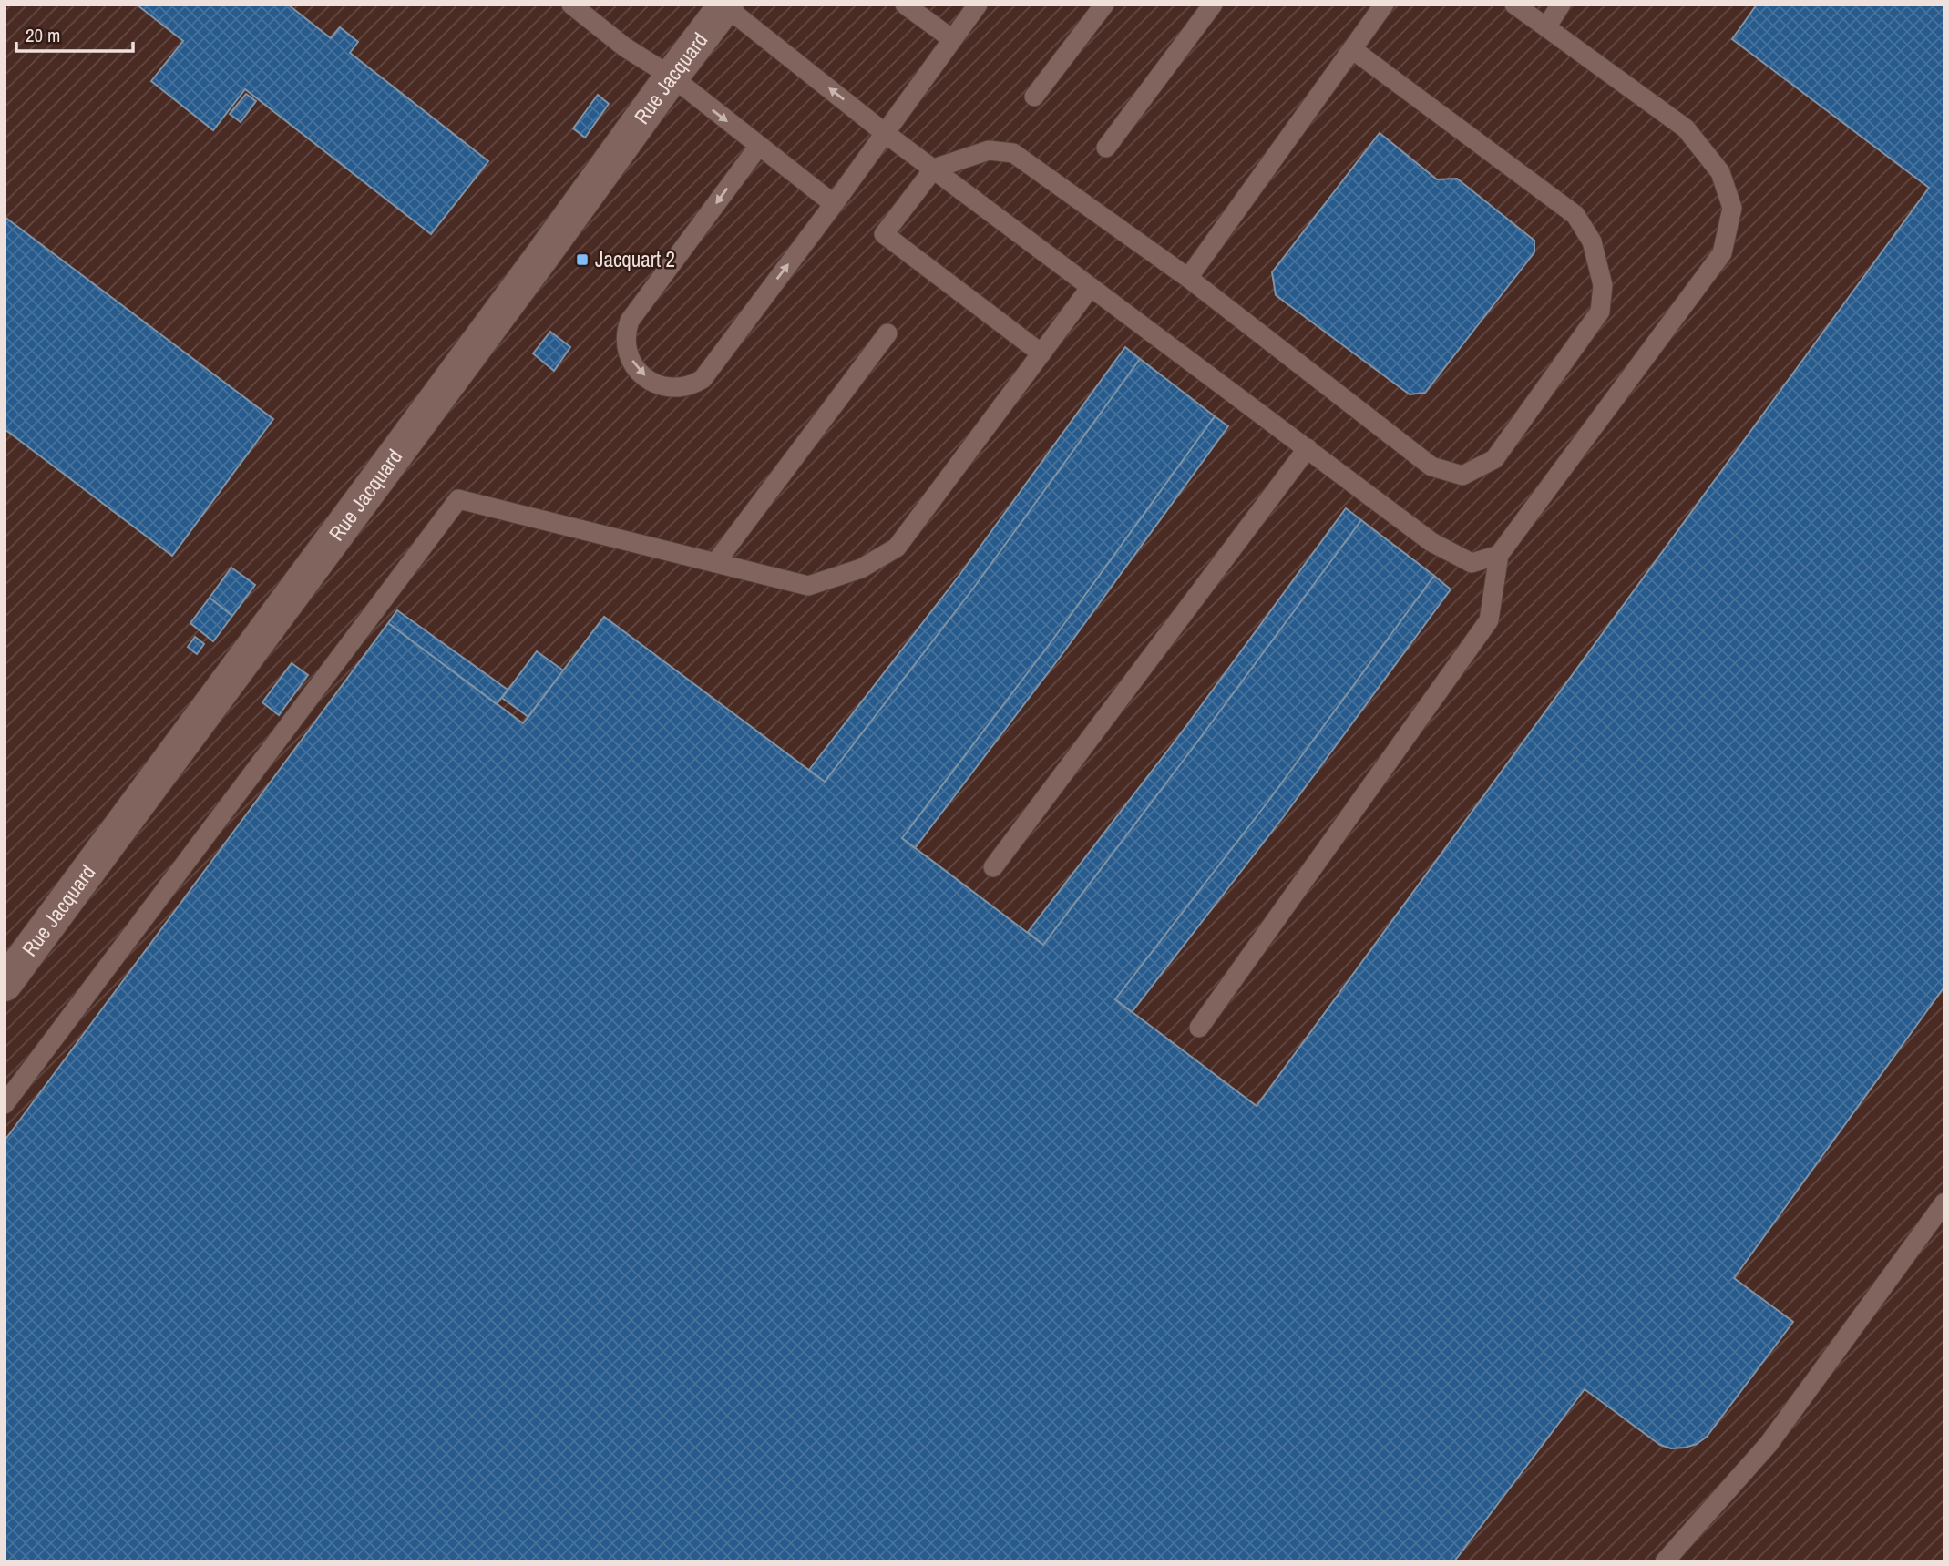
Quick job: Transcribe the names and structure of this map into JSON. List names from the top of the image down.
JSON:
{
  "streets": {
    "street": ["Rue Jacquard"]
  },
  "places": {
    "transit": ["Jacquart 2"]
  },
  "scale_bar": "20 m"
}
